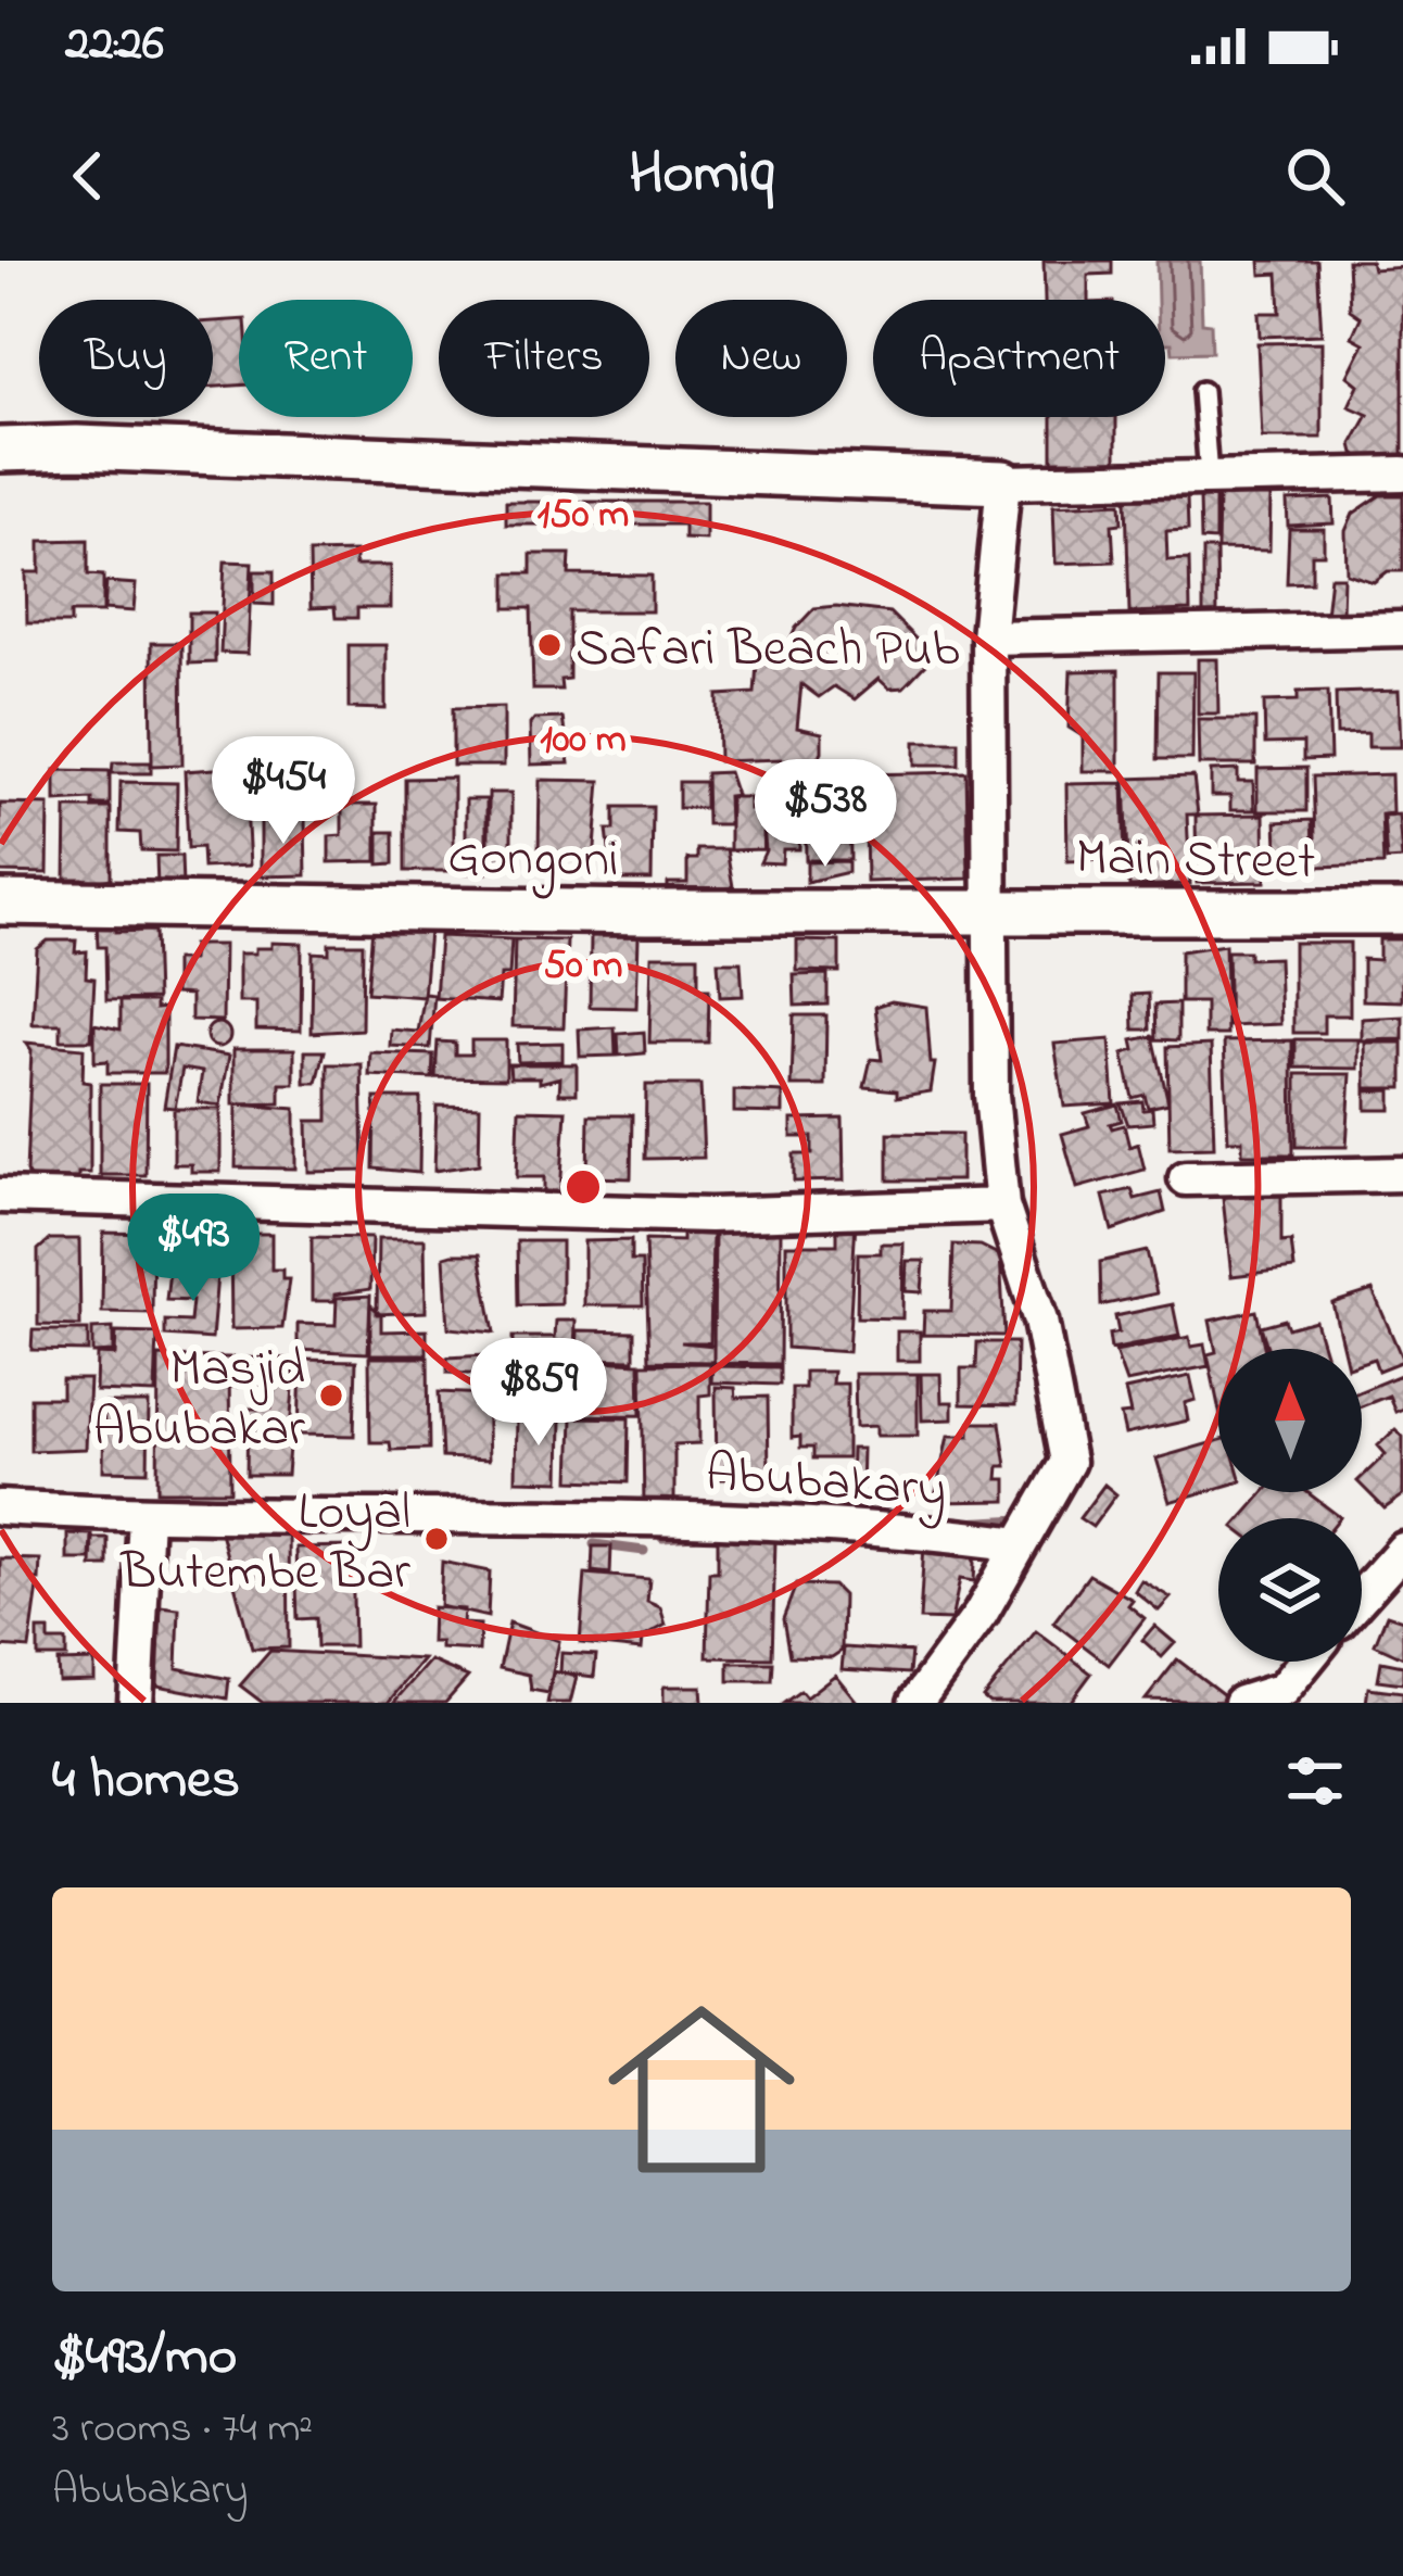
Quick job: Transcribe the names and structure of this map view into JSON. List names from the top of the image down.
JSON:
{
  "streets": {
    "street": ["Gongoni", "Main Street", "Abubakary"]
  },
  "crossings": [
    ["Gongoni", "Main Street"]
  ],
  "places": ["Safari Beach Pub", "Masjid Abubakar", "Loyal Butembe Bar"],
  "north": "top",
  "page": {
    "status": "22:26",
    "header": "Homiq",
    "chip": [
      "Buy",
      "Rent",
      "Filters",
      "New",
      "Apartment"
    ],
    "price": [
      "$454",
      "$538",
      "$493",
      "$859"
    ],
    "heading": "4 homes",
    "list": [
      {
        "name": "$493/mo",
        "note": "3 rooms · 74 m² · Abubakary"
      }
    ]
  },
  "rings": ["150 m", "100 m", "50 m"]
}
